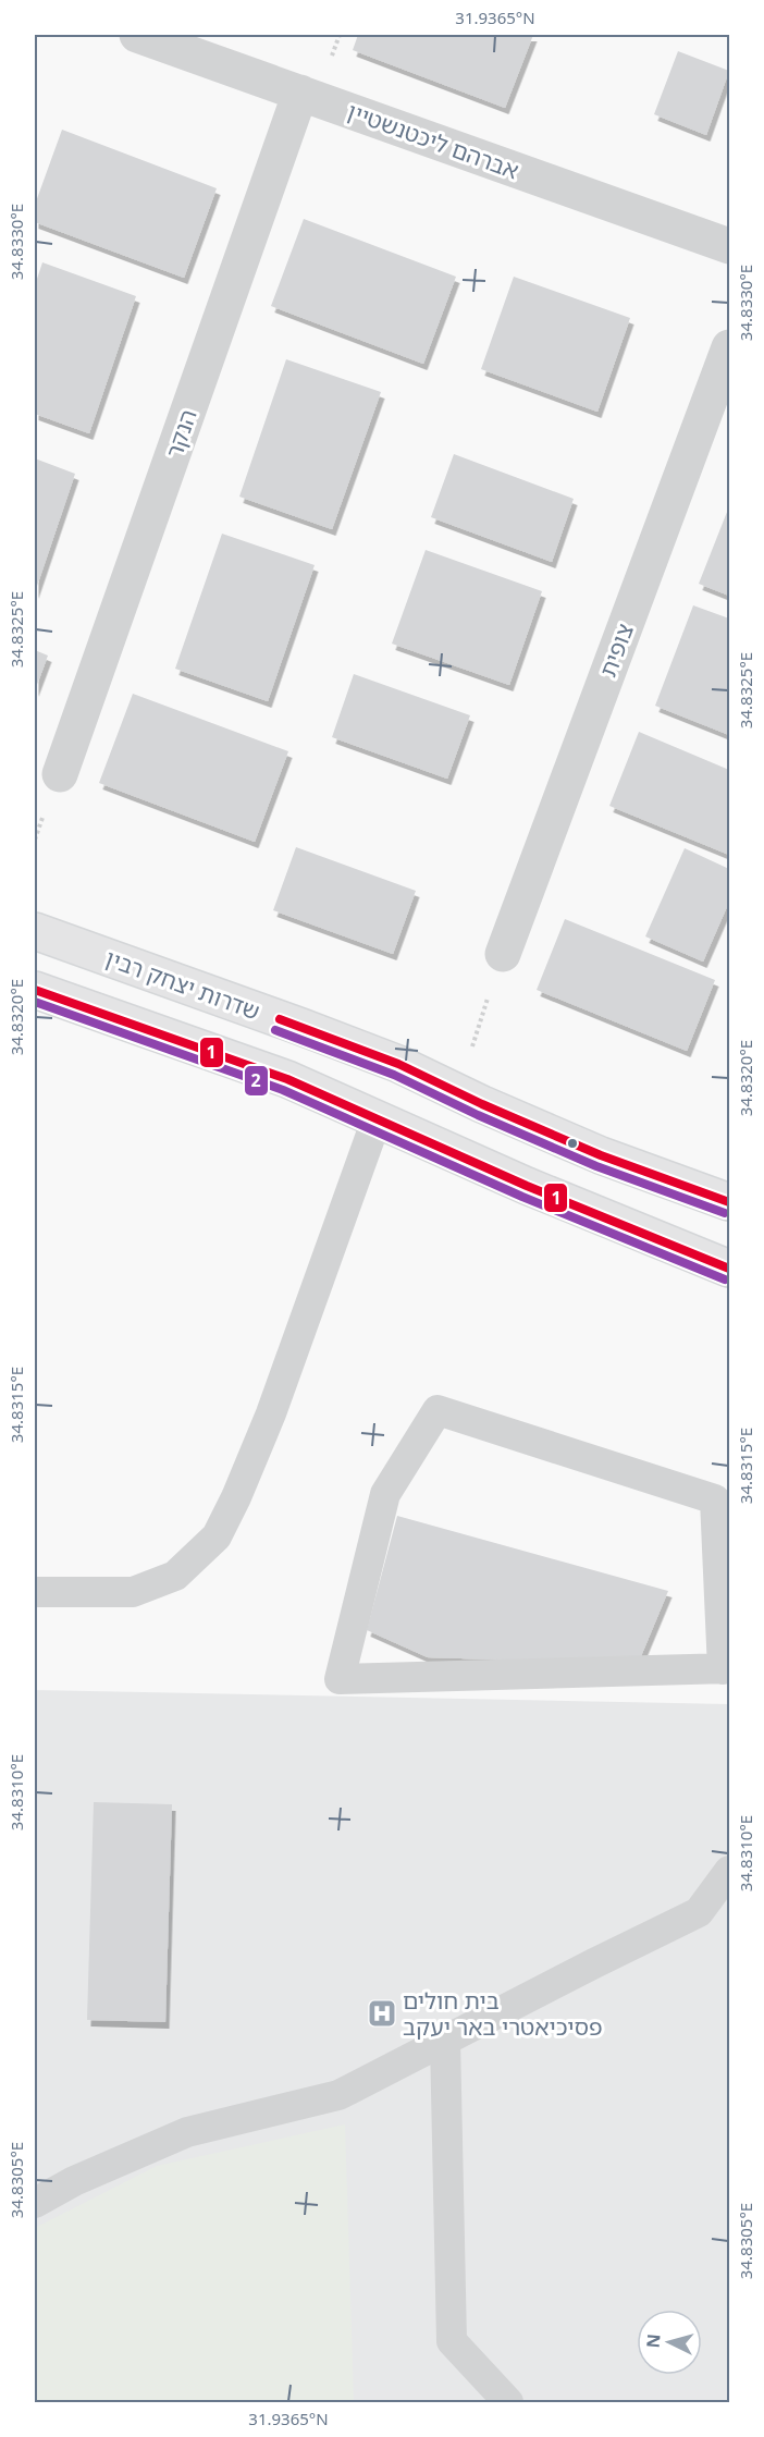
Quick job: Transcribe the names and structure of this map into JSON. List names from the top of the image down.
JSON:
{
  "streets": {
    "main road": ["שדרות יצחק רבין"],
    "street": ["אברהם ליכטנשטיין", "הנקר", "צופית"]
  },
  "crossings": [
    ["אברהם ליכטנשטיין", "הנקר"]
  ],
  "places": {
    "hospital": ["בית חולים פסיכיאטרי באר יעקב"]
  },
  "lines": ["transit line 1", "transit line 2"],
  "north": "left",
  "coordinates": [
    "31.9365°N",
    "34.8330°E",
    "34.8325°E",
    "34.8320°E",
    "34.8315°E",
    "34.8310°E",
    "34.8305°E"
  ]
}
